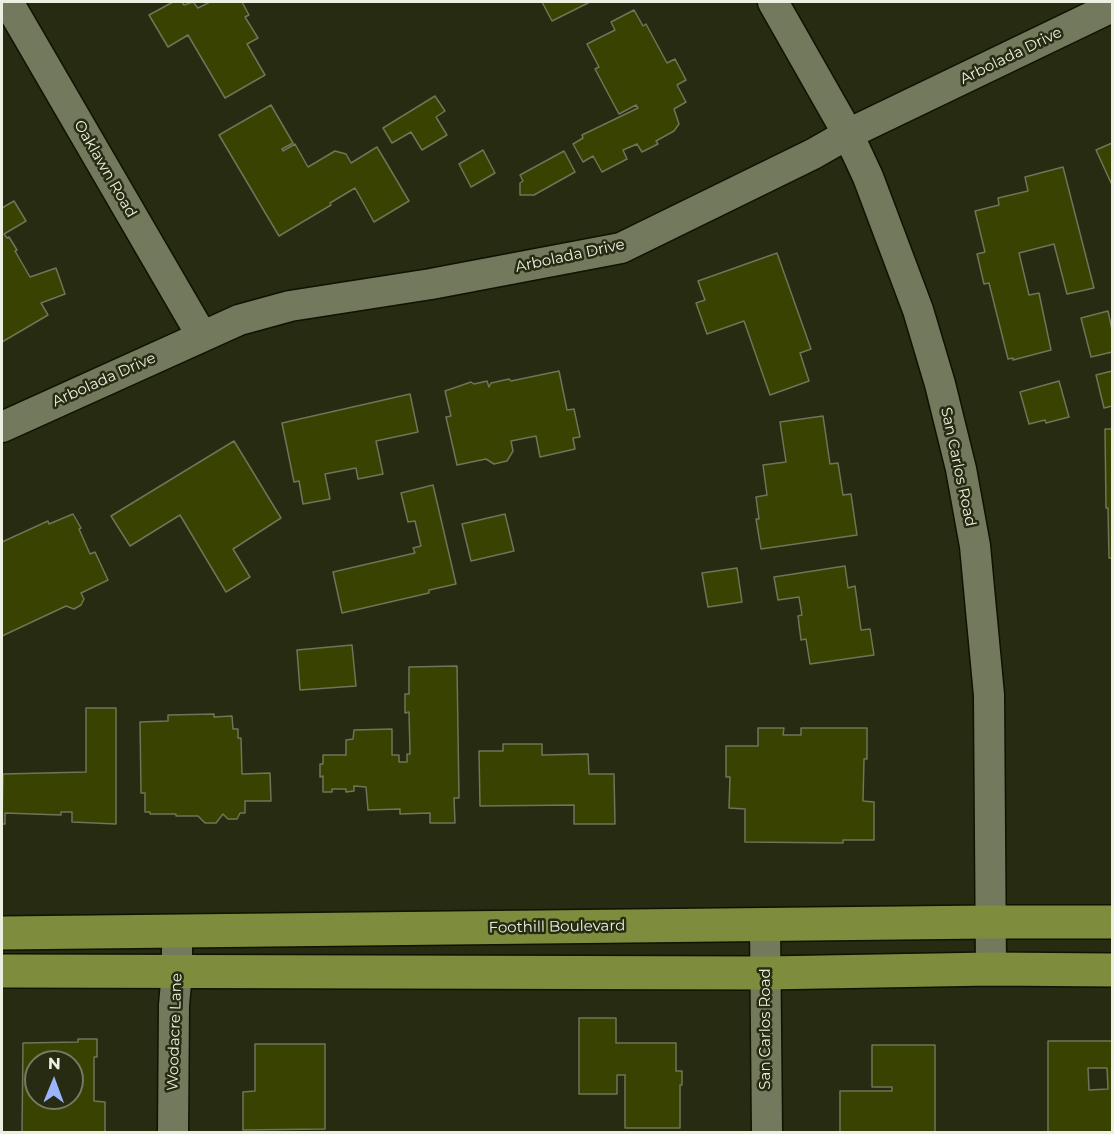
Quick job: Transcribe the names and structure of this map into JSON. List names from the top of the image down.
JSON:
{
  "streets": {
    "main road": ["Foothill Boulevard"],
    "street": [
      "Arbolada Drive",
      "Oaklawn Road",
      "San Carlos Road",
      "Woodacre Lane"
    ]
  },
  "crossings": [
    ["Arbolada Drive", "Oaklawn Road"],
    ["Arbolada Drive", "San Carlos Road"],
    ["San Carlos Road", "Foothill Boulevard"],
    ["Foothill Boulevard", "Woodacre Lane"]
  ],
  "north": "top"
}
